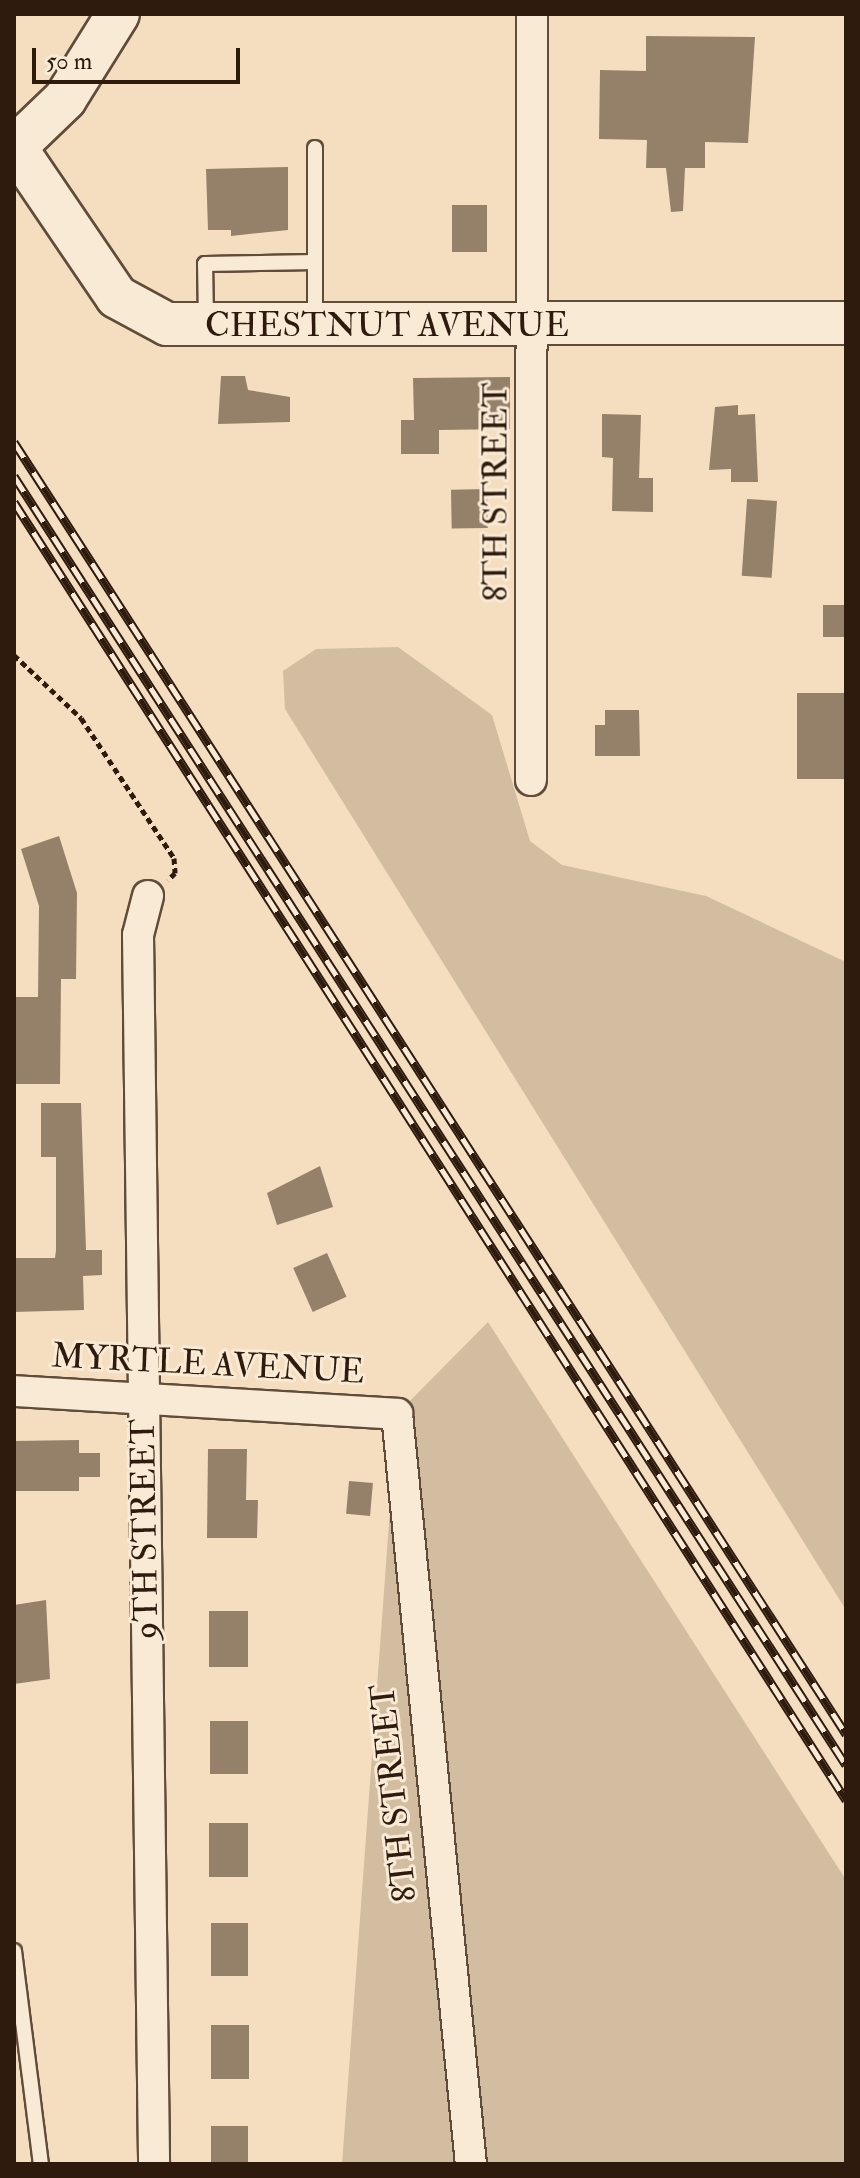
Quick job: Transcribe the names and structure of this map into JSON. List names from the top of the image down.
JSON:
{
  "streets": {
    "street": [
      "CHESTNUT AVENUE",
      "8TH STREET",
      "MYRTLE AVENUE",
      "9TH STREET"
    ]
  },
  "crossings": [
    ["CHESTNUT AVENUE", "8TH STREET"],
    ["8TH STREET", "MYRTLE AVENUE"],
    ["MYRTLE AVENUE", "9TH STREET"]
  ],
  "scale_bar": "50 m"
}
